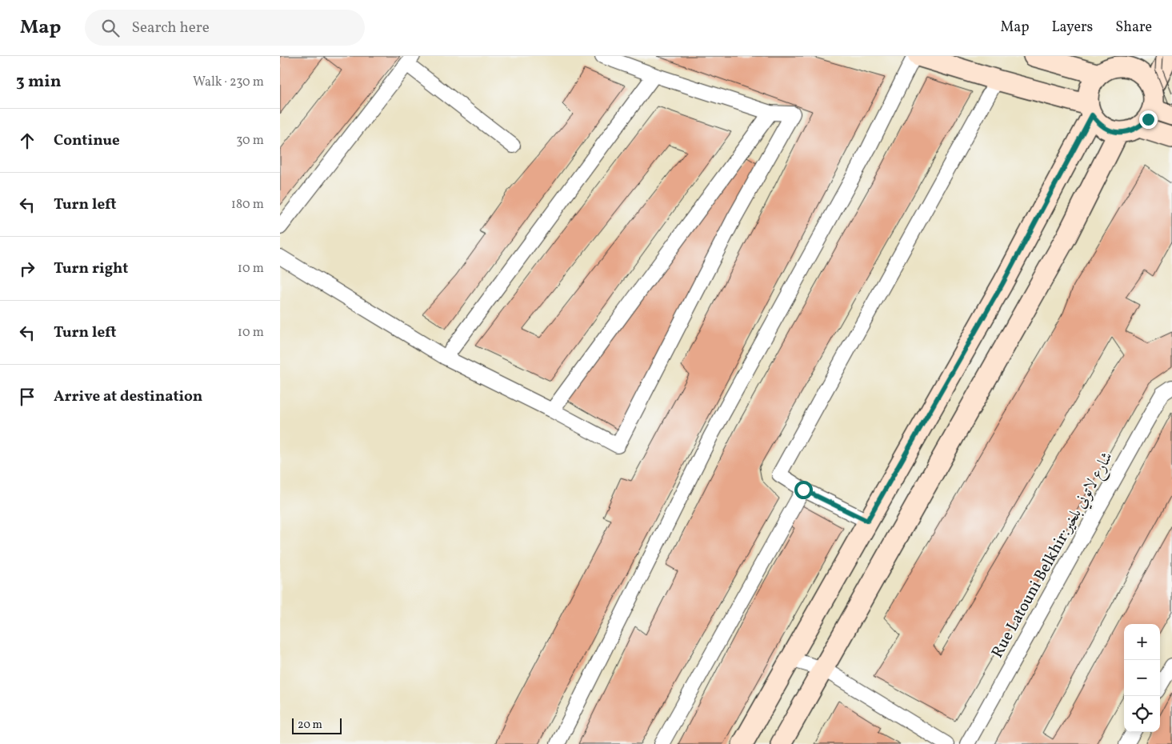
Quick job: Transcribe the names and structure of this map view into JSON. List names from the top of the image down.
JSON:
{
  "streets": {
    "street": ["Rue Latouni Belkhir;شارع لاتوني بلخير"]
  },
  "scale_bar": "20 m",
  "page": {
    "header": "Map",
    "search": "Search here",
    "nav": ["Map", "Layers", "Share"],
    "heading": ["3 min", "Walk · 230 m"],
    "list": [
      ["Continue", "30 m"],
      ["Turn left", "180 m"],
      ["Turn right", "10 m"],
      ["Turn left", "10 m"],
      "Arrive at destination"
    ],
    "map_buttons": ["+", "−"],
    "scale": "20 m"
  }
}
